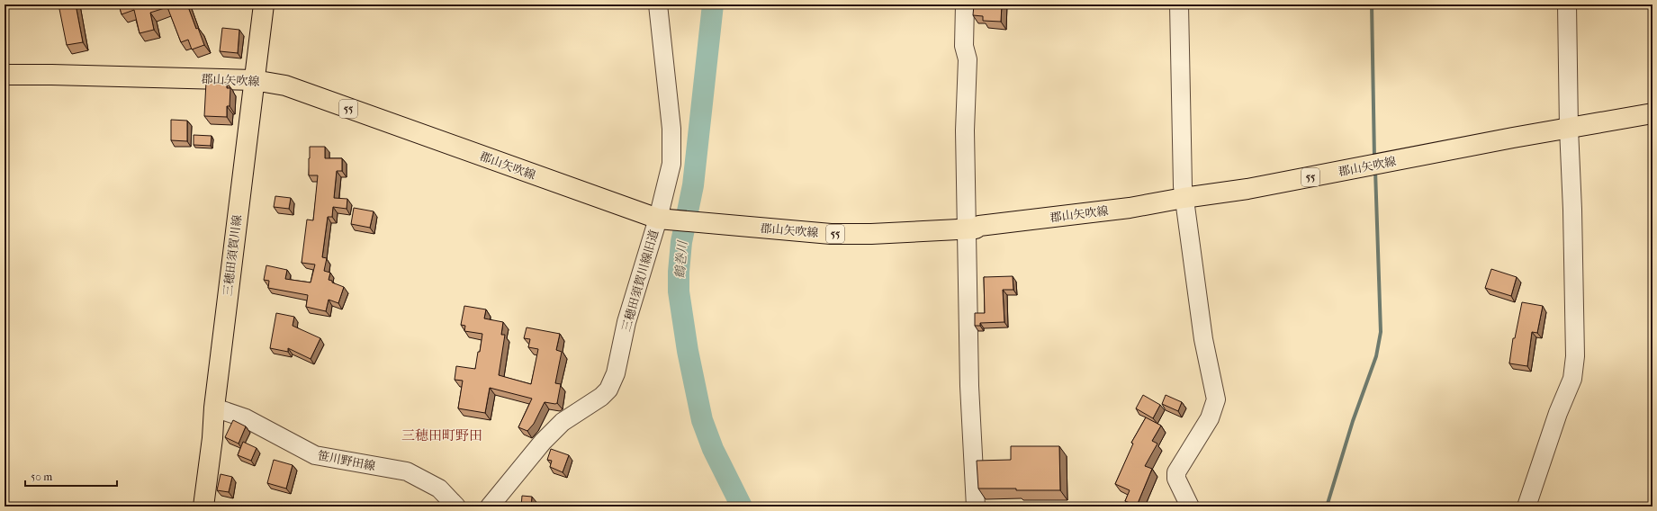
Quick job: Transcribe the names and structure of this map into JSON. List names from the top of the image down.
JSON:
{
  "streets": {
    "main road": ["郡山矢吹線", "55", "三穂田須賀川線"],
    "street": ["三穂田須賀川線旧道", "笹川野田線"]
  },
  "crossings": [
    ["郡山矢吹線", "三穂田須賀川線"],
    ["郡山矢吹線", "三穂田須賀川線旧道"],
    ["三穂田須賀川線", "笹川野田線"]
  ],
  "districts": ["三穂田町野田"],
  "water": ["鶴巻川"],
  "scale_bar": "50 m"
}
